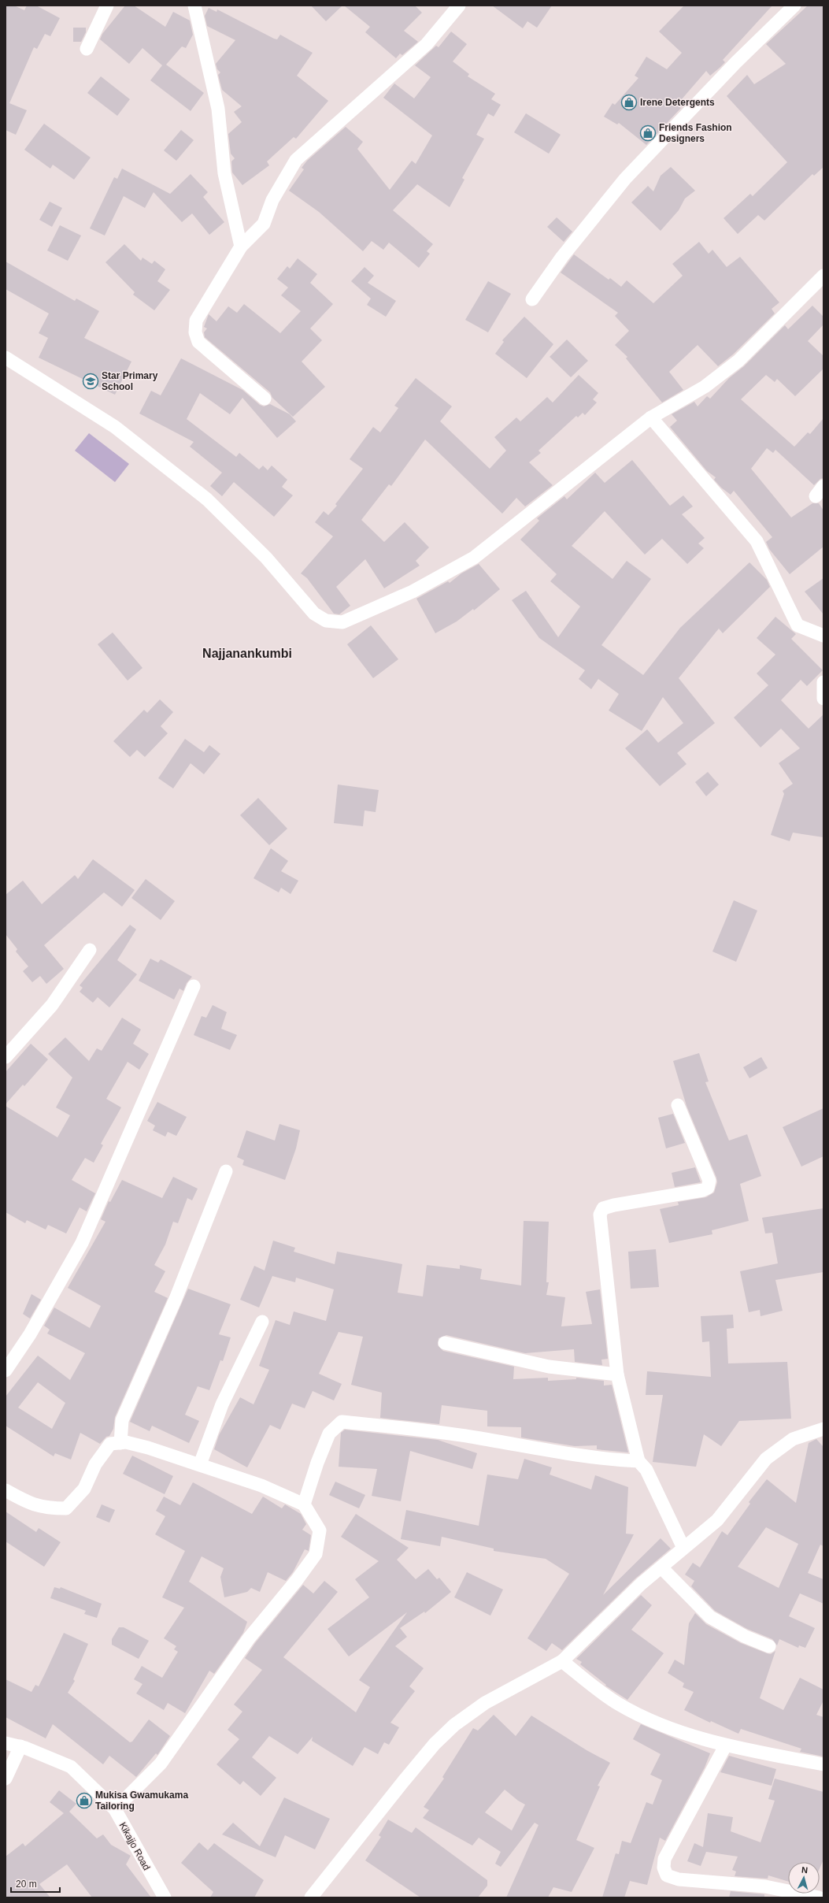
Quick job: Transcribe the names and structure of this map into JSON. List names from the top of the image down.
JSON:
{
  "streets": {
    "street": ["Kikajjo Road"]
  },
  "districts": ["Najjanankumbi"],
  "places": {
    "shop": ["Irene Detergents", "Friends Fashion Designers", "Mukisa Gwamukama Tailoring"],
    "school or university": ["Star Primary School"]
  },
  "scale_bar": "20 m",
  "north": "top"
}
